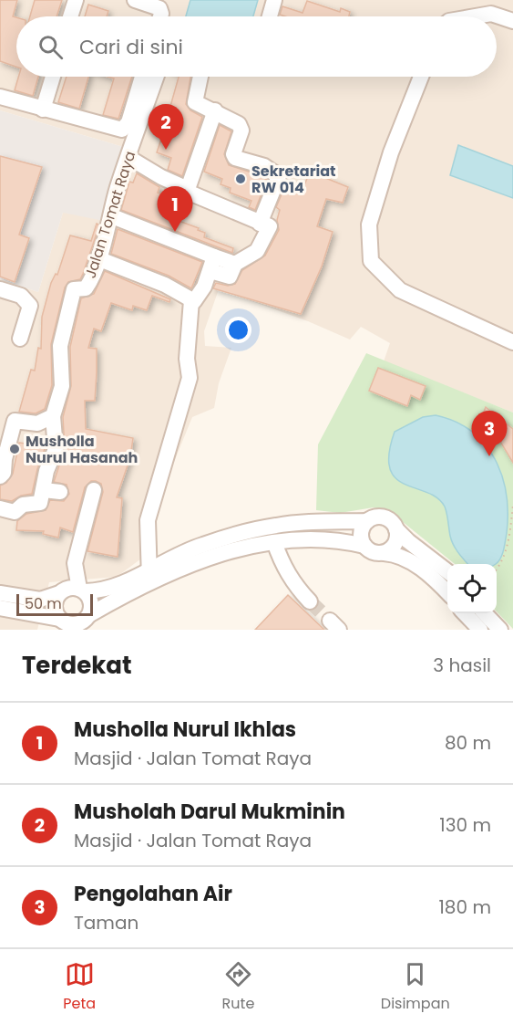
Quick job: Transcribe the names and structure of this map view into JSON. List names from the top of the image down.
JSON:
{
  "streets": {
    "street": ["Jalan Tomat Raya"]
  },
  "places": ["Sekretariat RW 014", "Musholla Nurul Hasanah"],
  "scale_bar": "50 m",
  "page": {
    "search": "Cari di sini",
    "pins": ["2", "1", "3"],
    "scale": "50 m",
    "heading": ["Terdekat", "3 hasil"],
    "list": [
      {
        "mark": "1",
        "name": "Musholla Nurul Ikhlas",
        "note": "Masjid · Jalan Tomat Raya",
        "value": "80 m"
      },
      {
        "mark": "2",
        "name": "Musholah Darul Mukminin",
        "note": "Masjid · Jalan Tomat Raya",
        "value": "130 m"
      },
      {
        "mark": "3",
        "name": "Pengolahan Air",
        "note": "Taman",
        "value": "180 m"
      }
    ],
    "nav": ["Peta", "Rute", "Disimpan"]
  }
}
